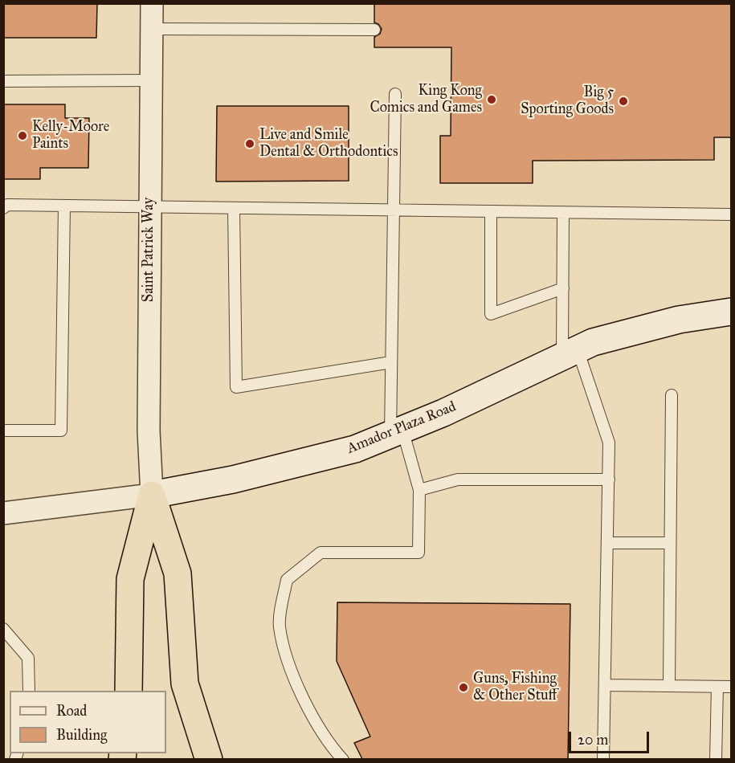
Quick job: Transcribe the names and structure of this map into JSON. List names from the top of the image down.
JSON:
{
  "streets": {
    "street": ["Saint Patrick Way", "Amador Plaza Road"]
  },
  "crossings": [
    ["Saint Patrick Way", "Amador Plaza Road"]
  ],
  "places": [
    "King Kong Comics and Games",
    "Big 5 Sporting Goods",
    "Kelly-Moore Paints",
    "Live and Smile Dental & Orthodontics",
    "Guns, Fishing & Other Stuff"
  ],
  "legend": ["Road", "Building"],
  "scale_bar": "20 m"
}
